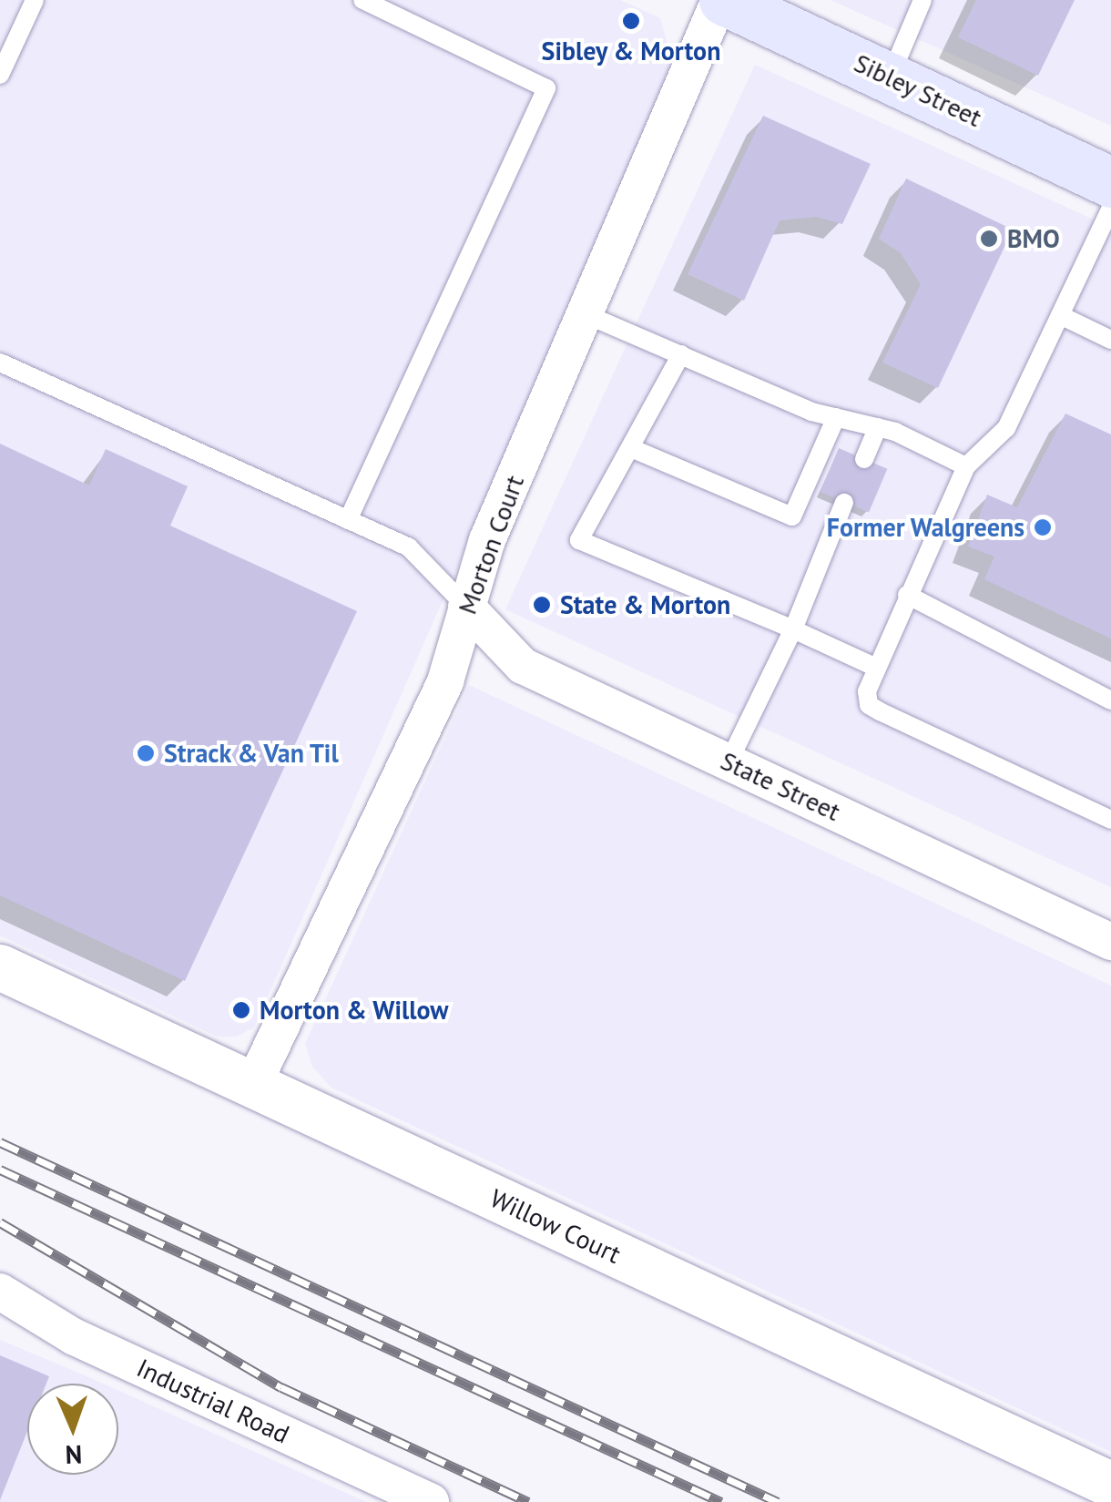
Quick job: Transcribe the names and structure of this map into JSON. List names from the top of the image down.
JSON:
{
  "streets": {
    "main road": ["Sibley Street"],
    "street": [
      "Morton Court",
      "State Street",
      "Willow Court",
      "Industrial Road"
    ]
  },
  "crossings": [
    ["Sibley Street", "Morton Court"],
    ["Morton Court", "State Street"],
    ["Morton Court", "Willow Court"]
  ],
  "places": [
    "Sibley & Morton",
    "BMO",
    "Former Walgreens",
    "State & Morton",
    "Strack & Van Til",
    "Morton & Willow"
  ],
  "north": "bottom"
}
